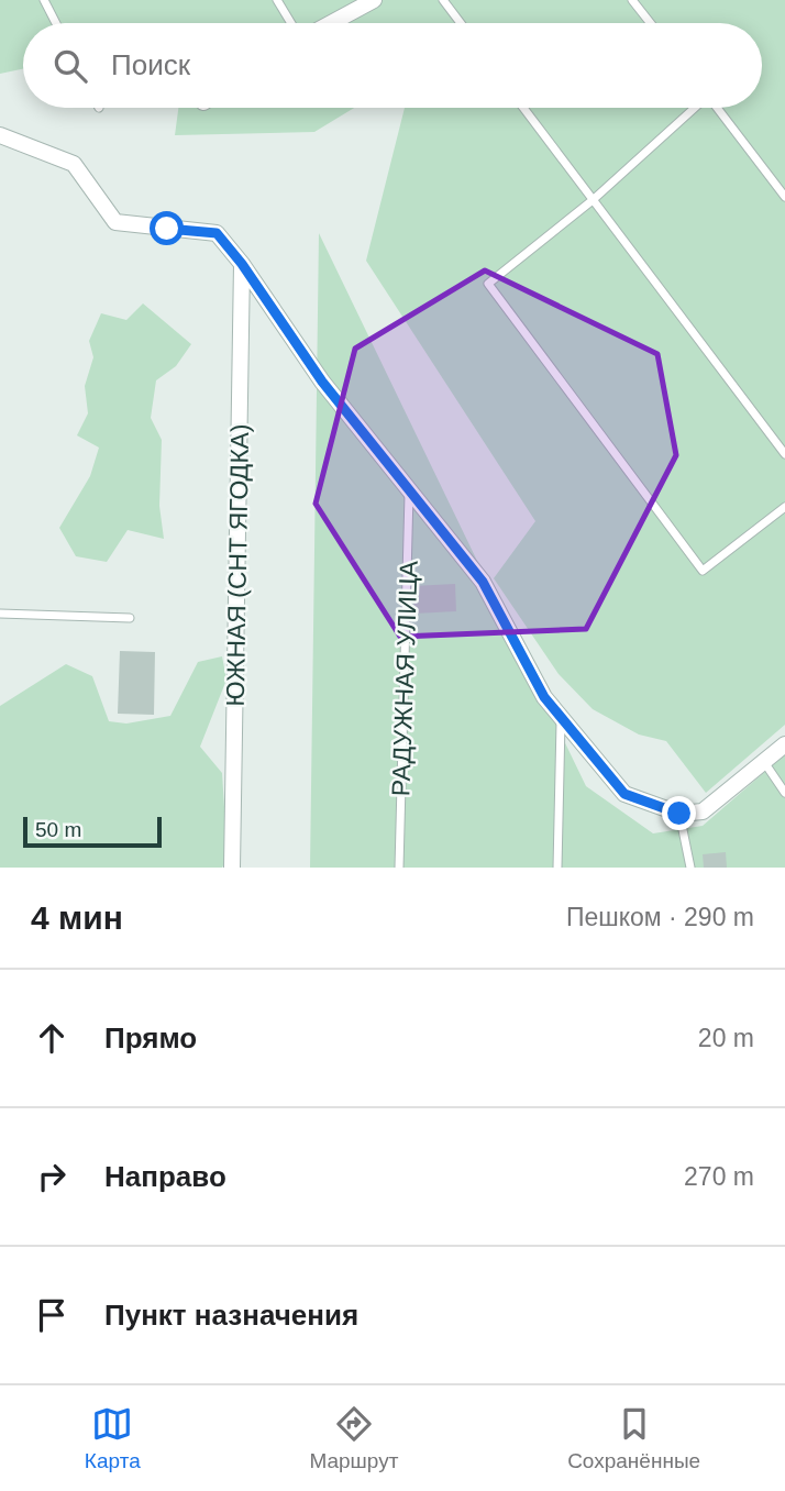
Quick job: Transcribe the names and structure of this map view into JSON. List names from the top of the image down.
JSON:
{
  "streets": {
    "street": ["ЮЖНАЯ (СНТ ЯГОДКА)"],
    "lane": ["РАДУЖНАЯ УЛИЦА"]
  },
  "scale_bar": "50 m",
  "page": {
    "search": "Поиск",
    "scale": "50 m",
    "heading": ["4 мин", "Пешком · 290 m"],
    "list": [
      ["Прямо", "20 m"],
      ["Направо", "270 m"],
      "Пункт назначения"
    ],
    "nav": ["Карта", "Маршрут", "Сохранённые"]
  }
}
